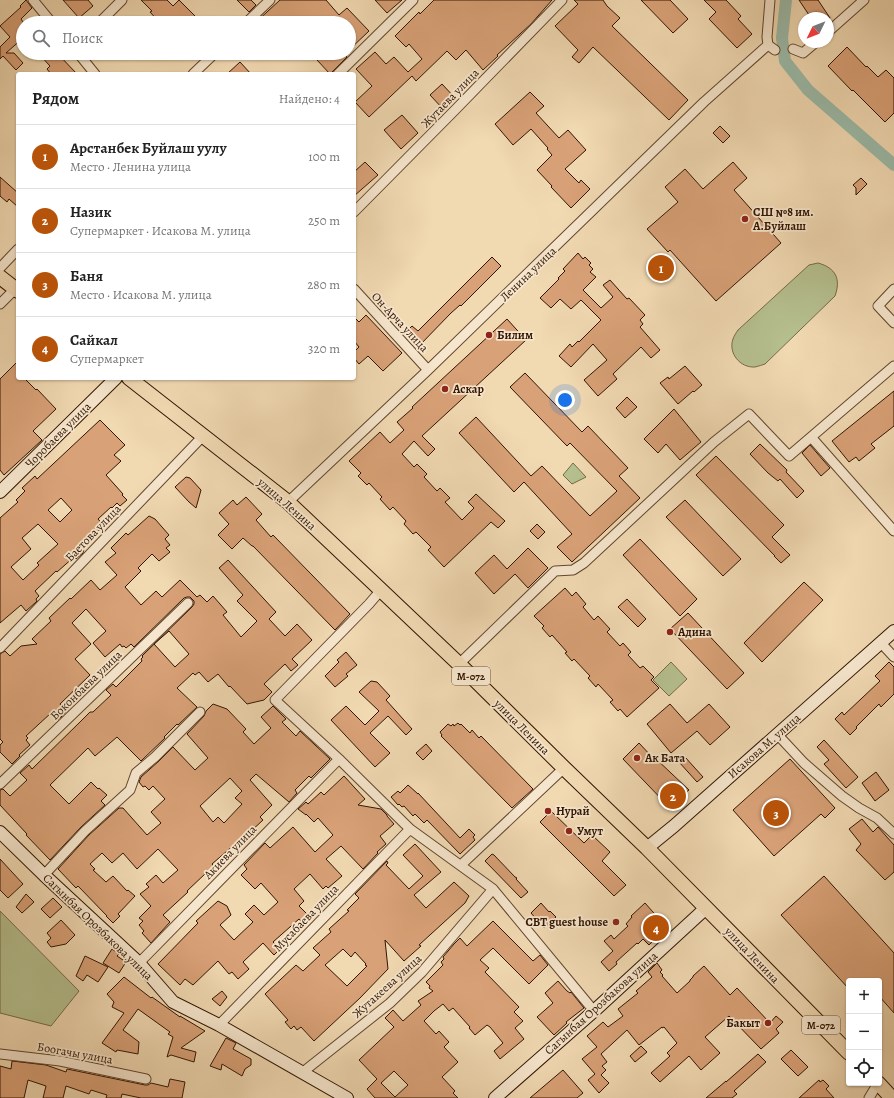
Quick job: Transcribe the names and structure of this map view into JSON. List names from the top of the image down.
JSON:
{
  "streets": {
    "main road": ["улица Ленина", "М-072"],
    "street": [
      "Жутаева улица",
      "Ленина улица",
      "Он-Арча улица",
      "Чоробаева улица",
      "Баетова улица",
      "Боконбаева улица",
      "Исакова М. улица",
      "Акиева улица",
      "Мусабаева улица",
      "Сагынбая Орозбакова улица",
      "Жутакеева улица",
      "Боогачы улица"
    ]
  },
  "crossings": [
    ["Ленина улица", "Он-Арча улица"],
    ["Ленина улица", "улица Ленина"],
    ["улица Ленина", "Баетова улица"],
    ["улица Ленина", "Исакова М. улица"],
    ["улица Ленина", "Сагынбая Орозбакова улица"],
    ["Акиева улица", "Сагынбая Орозбакова улица"],
    ["Мусабаева улица", "Сагынбая Орозбакова улица"],
    ["Сагынбая Орозбакова улица", "Жутакеева улица"]
  ],
  "places": [
    "СШ №8 им. А.Буйлаш",
    "Билим",
    "Аскар",
    "Адина",
    "Ак Бата",
    "Нурай",
    "Умут",
    "CBT guest house",
    "Бакыт"
  ],
  "north": "bottom left",
  "page": {
    "search": "Поиск",
    "heading": ["Рядом", "Найдено: 4"],
    "list": [
      {
        "mark": "1",
        "name": "Арстанбек Буйлаш уулу",
        "note": "Место · Ленина улица",
        "value": "100 m"
      },
      {
        "mark": "2",
        "name": "Назик",
        "note": "Супермаркет · Исакова М. улица",
        "value": "250 m"
      },
      {
        "mark": "3",
        "name": "Баня",
        "note": "Место · Исакова М. улица",
        "value": "280 m"
      },
      {
        "mark": "4",
        "name": "Сайкал",
        "note": "Супермаркет",
        "value": "320 m"
      }
    ],
    "pins": [
      "1",
      "2",
      "3",
      "4"
    ],
    "map_buttons": ["+", "−"]
  }
}
